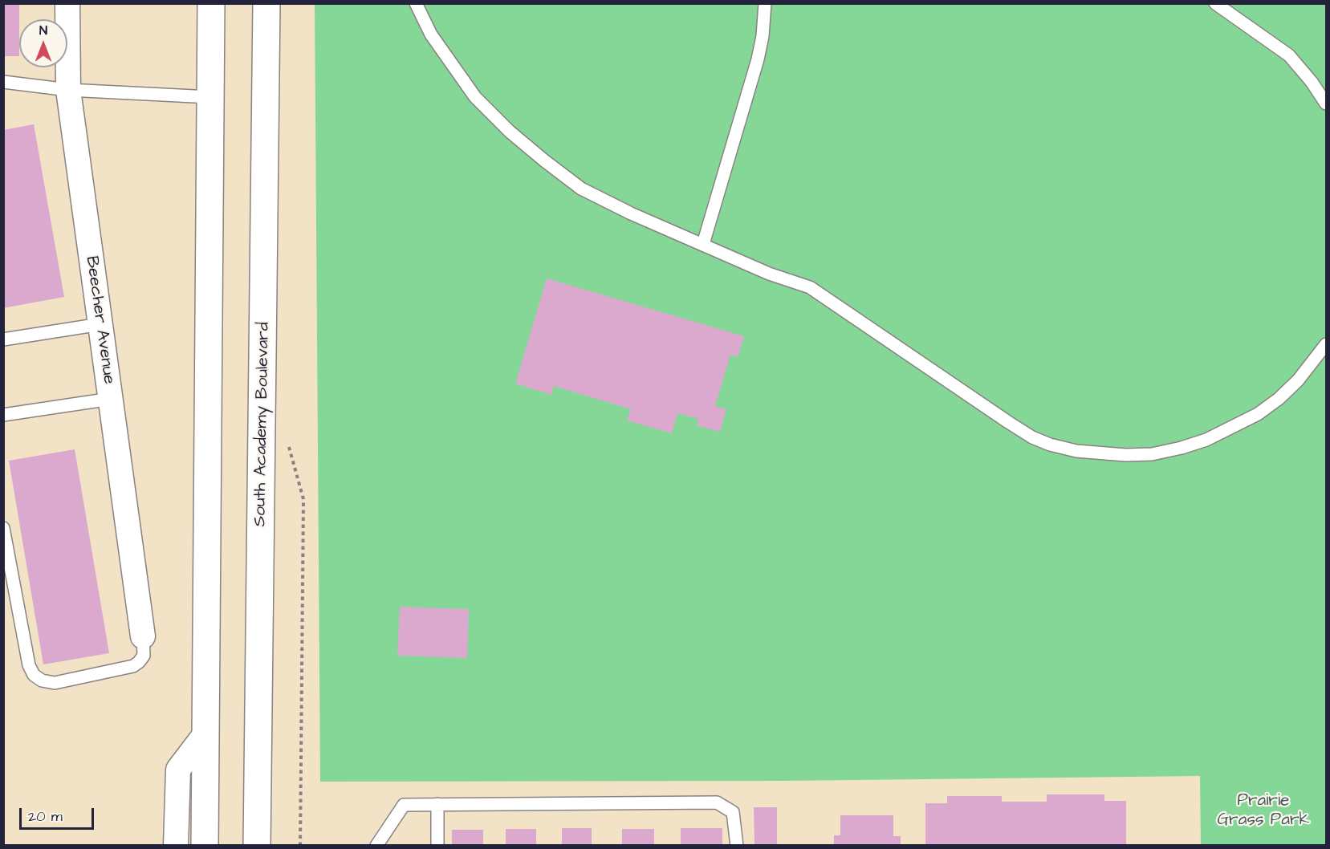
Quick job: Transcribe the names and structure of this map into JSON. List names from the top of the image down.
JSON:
{
  "streets": {
    "highway": ["South Academy Boulevard"],
    "street": ["Beecher Avenue"]
  },
  "parks": ["Prairie Grass Park"],
  "scale_bar": "20 m",
  "north": "top"
}
